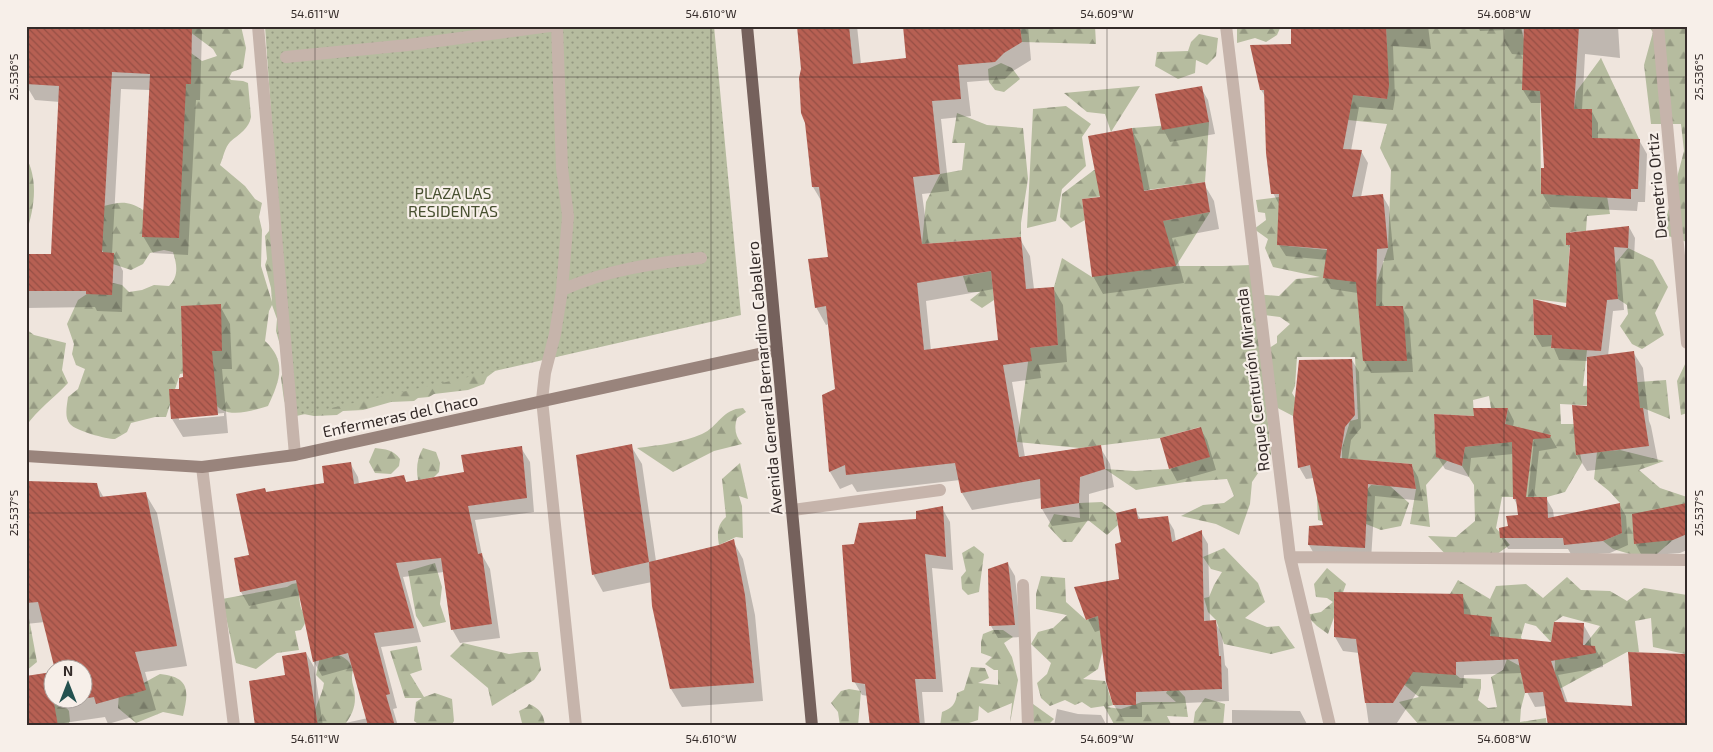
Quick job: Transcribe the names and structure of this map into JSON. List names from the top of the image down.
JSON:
{
  "streets": {
    "main road": ["Avenida General Bernardino Caballero", "Enfermeras del Chaco"],
    "street": ["Demetrio Ortiz", "Roque Centurión Miranda"]
  },
  "crossings": [
    ["Avenida General Bernardino Caballero", "Enfermeras del Chaco"]
  ],
  "parks": ["PLAZA LAS RESIDENTAS"],
  "north": "top",
  "coordinates": [
    "54.611°W",
    "54.610°W",
    "54.609°W",
    "54.608°W",
    "25.536°S",
    "25.537°S"
  ]
}
